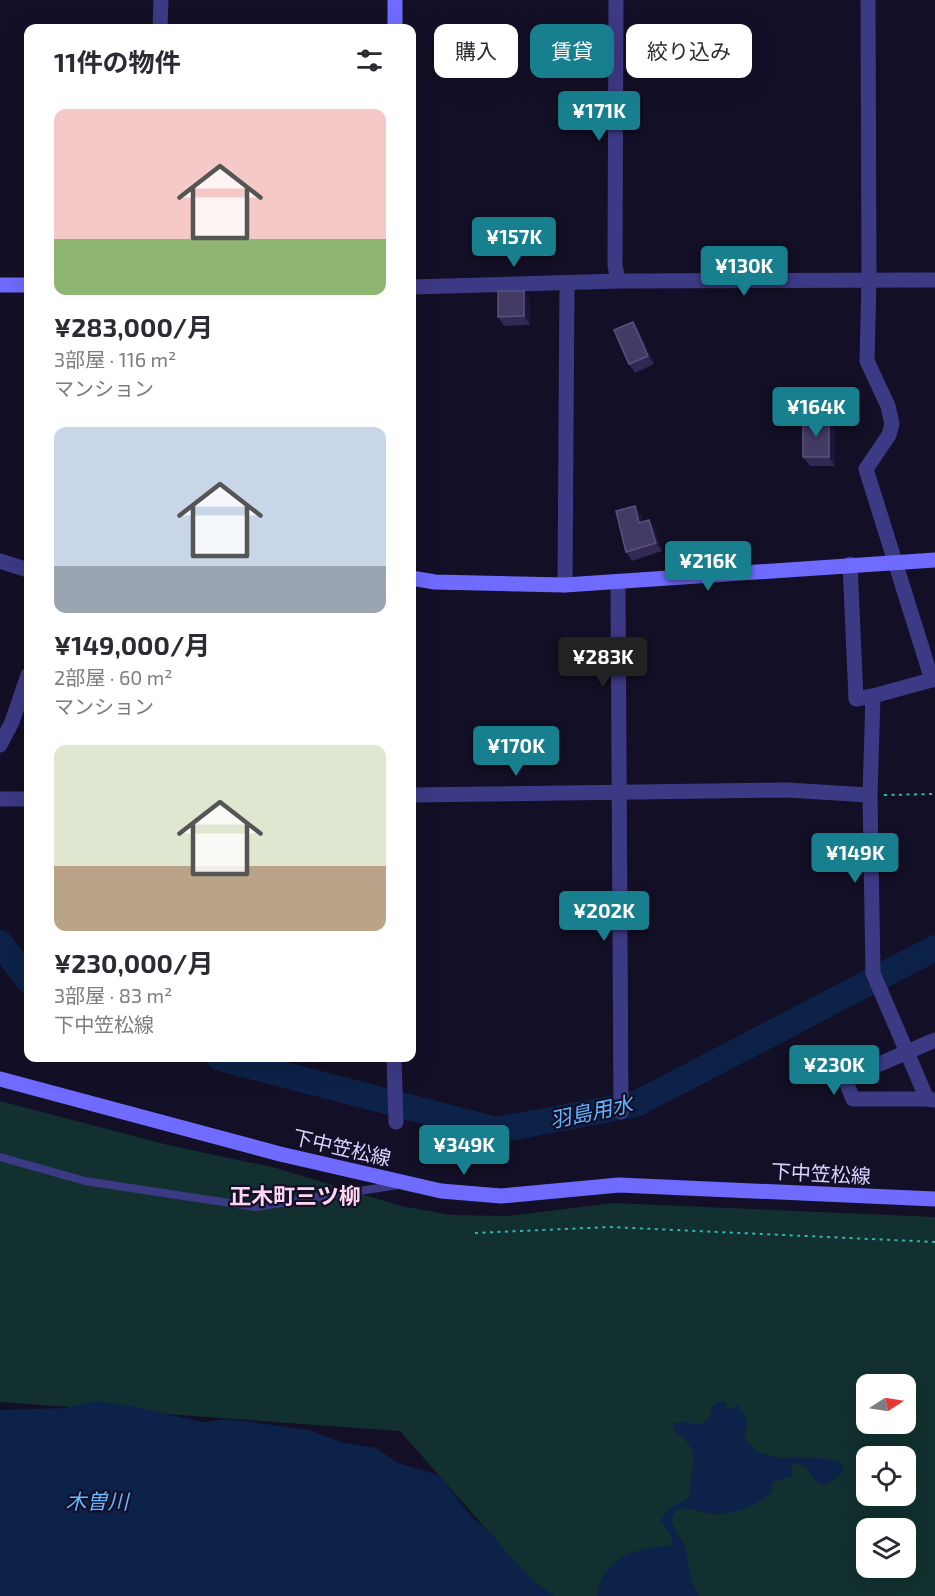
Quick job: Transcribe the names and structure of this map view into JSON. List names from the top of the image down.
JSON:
{
  "streets": {
    "main road": ["下中笠松線"]
  },
  "districts": ["正木町三ツ柳"],
  "water": ["羽島用水", "木曽川"],
  "north": "right",
  "page": {
    "chip": ["購入", "賃貸", "絞り込み"],
    "heading": "11件の物件",
    "price": [
      "¥171K",
      "¥157K",
      "¥130K",
      "¥164K",
      "¥216K",
      "¥283K",
      "¥170K",
      "¥149K",
      "¥202K",
      "¥230K",
      "¥349K"
    ],
    "list": [
      {
        "name": "¥283,000/月",
        "note": "3部屋 · 116 m² · マンション"
      },
      {
        "name": "¥149,000/月",
        "note": "2部屋 · 60 m² · マンション"
      },
      {
        "name": "¥230,000/月",
        "note": "3部屋 · 83 m² · 下中笠松線"
      }
    ]
  }
}
